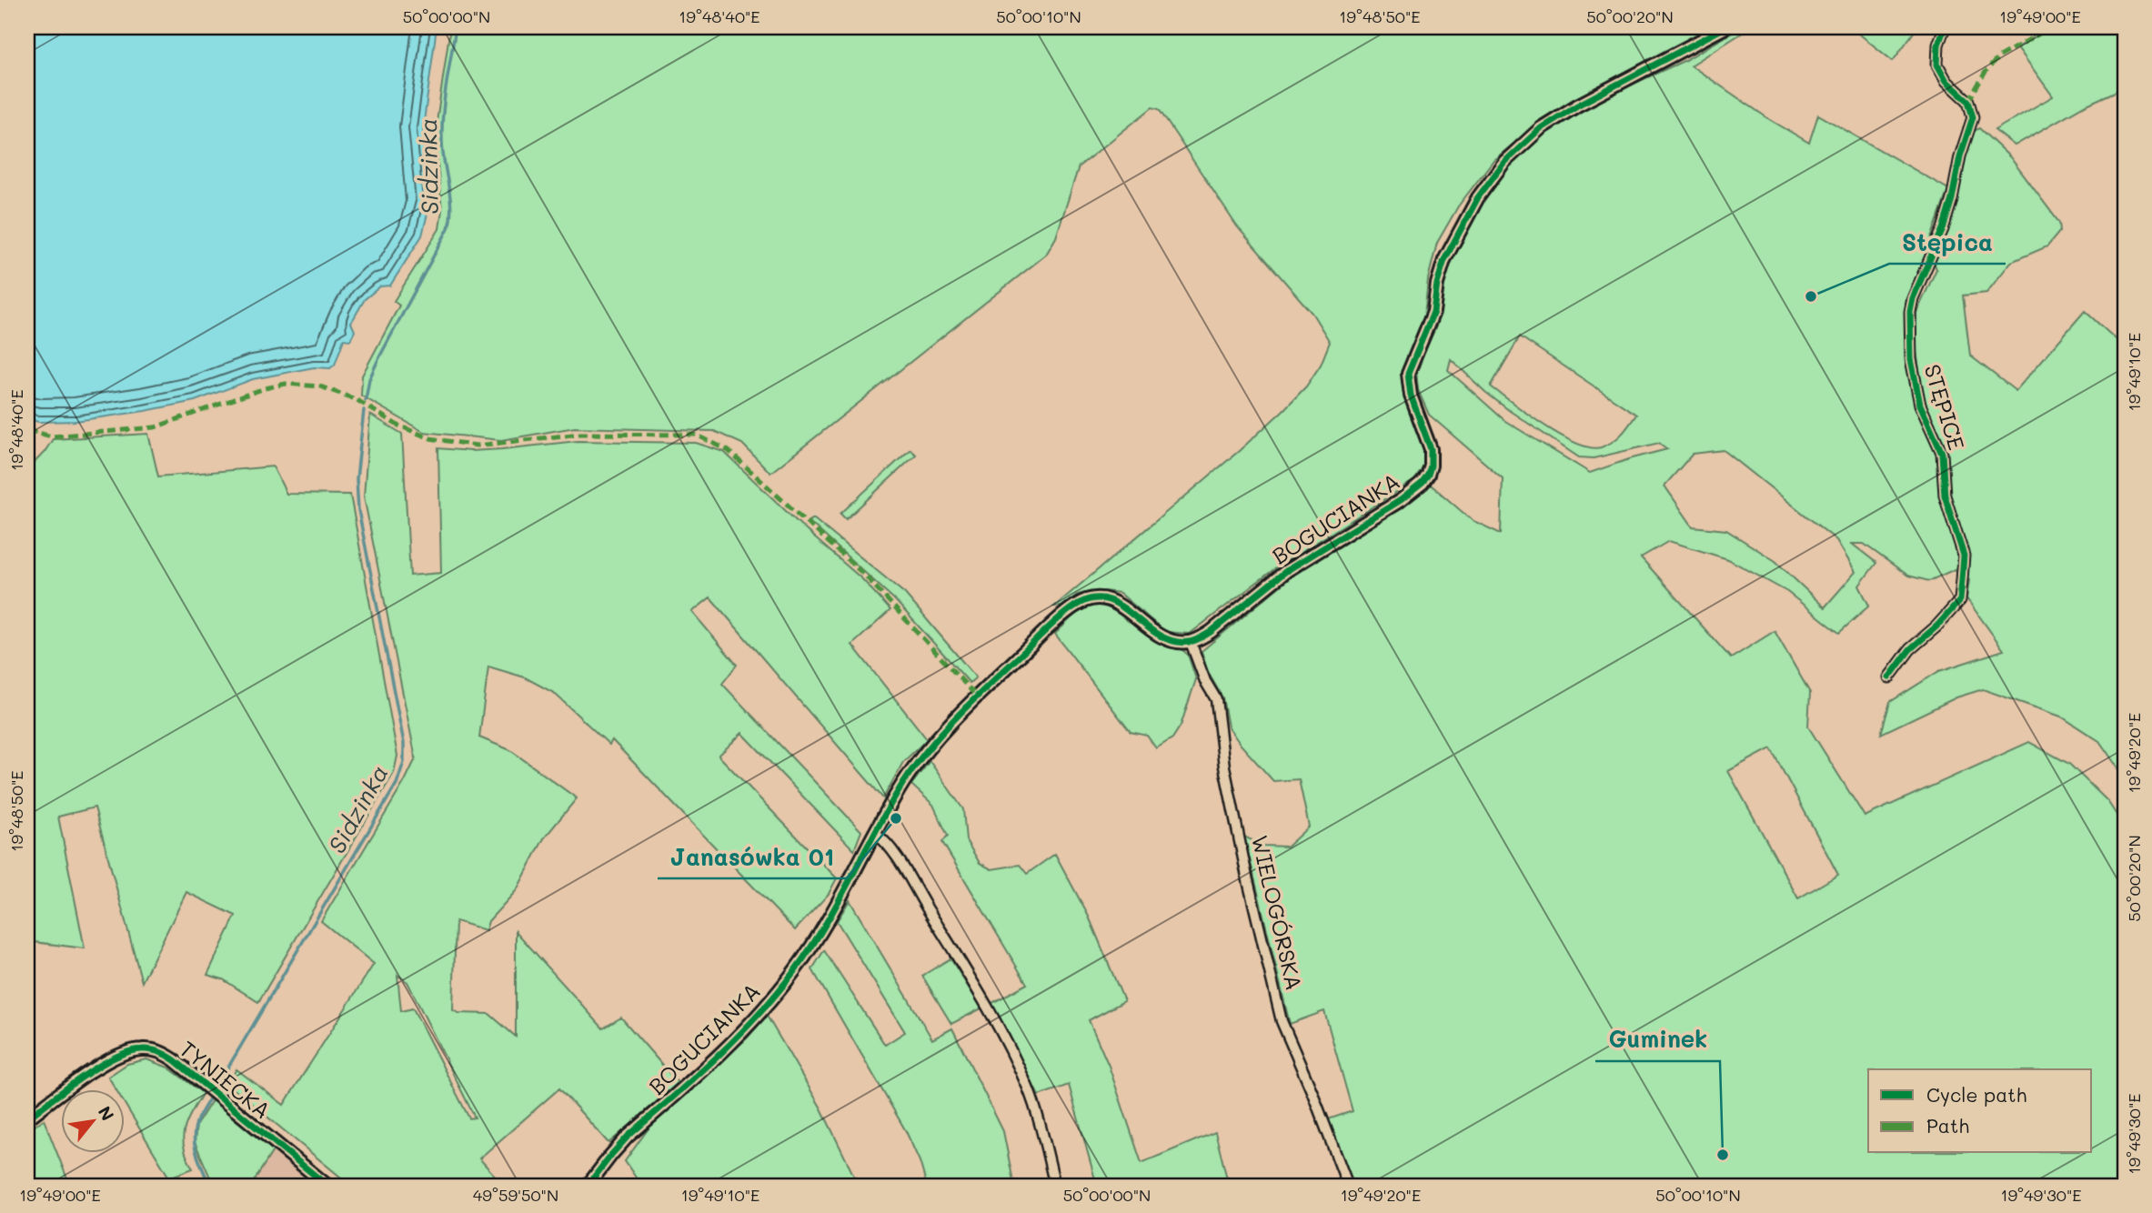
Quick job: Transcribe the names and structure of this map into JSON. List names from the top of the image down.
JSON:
{
  "streets": {
    "street": [
      "STĘPICE",
      "BOGUCIANKA",
      "WIELOGÓRSKA",
      "TYNIECKA"
    ]
  },
  "crossings": [
    ["BOGUCIANKA", "WIELOGÓRSKA"]
  ],
  "water": ["Sidzinka"],
  "places": ["Stępica", "Janasówka 01", "Guminek"],
  "legend": ["Cycle path", "Path"],
  "north": "top right",
  "coordinates": [
    "50°00'00\"N",
    "19°48'40\"E",
    "50°00'10\"N",
    "19°48'50\"E",
    "50°00'20\"N",
    "19°49'00\"E",
    "19°49'10\"E",
    "19°49'20\"E",
    "19°49'30\"E",
    "49°59'50\"N"
  ]
}
